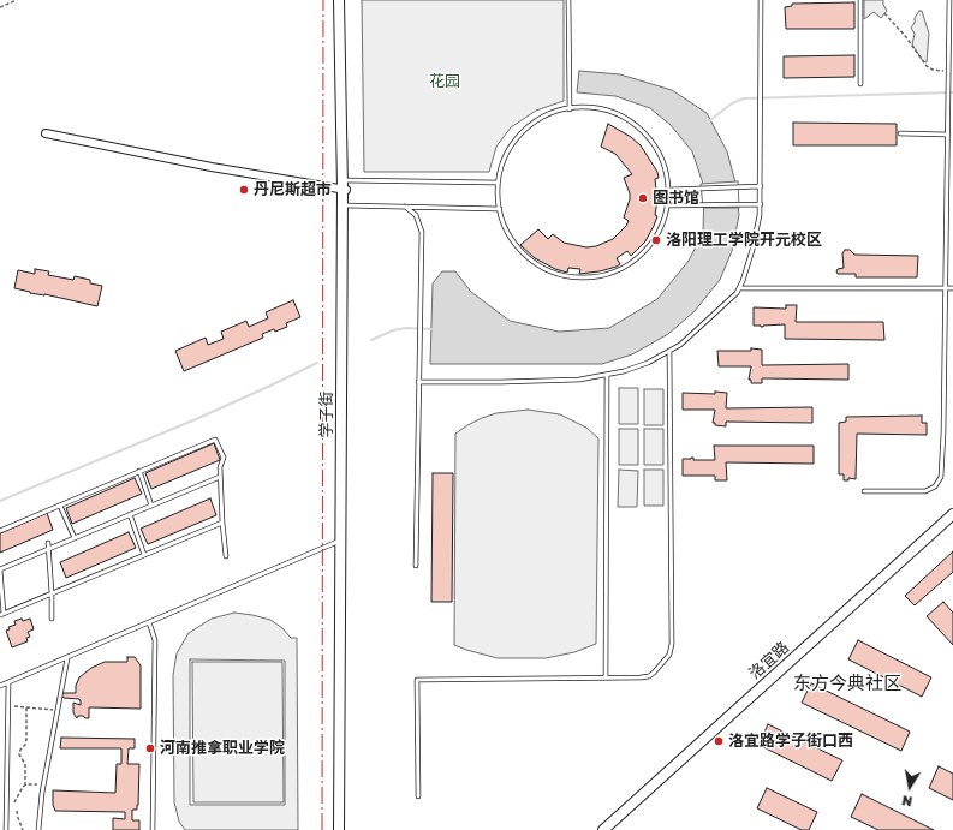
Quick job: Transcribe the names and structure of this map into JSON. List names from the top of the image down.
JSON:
{
  "streets": {
    "street": ["学子街", "洛宜路"]
  },
  "districts": ["东方今典社区"],
  "parks": ["花园"],
  "places": [
    "丹尼斯超市",
    "图书馆",
    "洛阳理工学院开元校区",
    "洛宜路学子街口西",
    "河南推拿职业学院"
  ],
  "north": "bottom"
}
